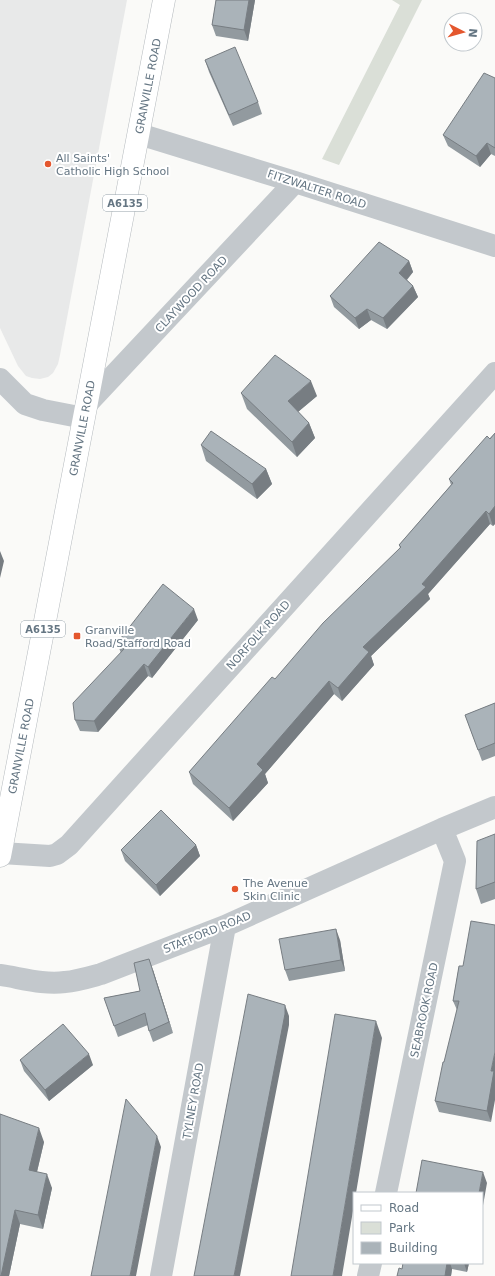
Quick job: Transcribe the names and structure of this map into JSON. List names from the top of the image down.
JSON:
{
  "streets": {
    "main road": ["GRANVILLE ROAD", "A6135"],
    "street": [
      "FITZWALTER ROAD",
      "CLAYWOOD ROAD",
      "NORFOLK ROAD",
      "STAFFORD ROAD",
      "SEABROOK ROAD",
      "TYLNEY ROAD"
    ]
  },
  "crossings": [
    ["GRANVILLE ROAD", "FITZWALTER ROAD"],
    ["GRANVILLE ROAD", "CLAYWOOD ROAD"],
    ["GRANVILLE ROAD", "NORFOLK ROAD"],
    ["FITZWALTER ROAD", "CLAYWOOD ROAD"],
    ["STAFFORD ROAD", "SEABROOK ROAD"],
    ["STAFFORD ROAD", "TYLNEY ROAD"]
  ],
  "places": {
    "other": ["All Saints' Catholic High School", "The Avenue Skin Clinic"],
    "transit": ["Granville Road/Stafford Road"]
  },
  "legend": ["Road", "Park", "Building"],
  "north": "right"
}
